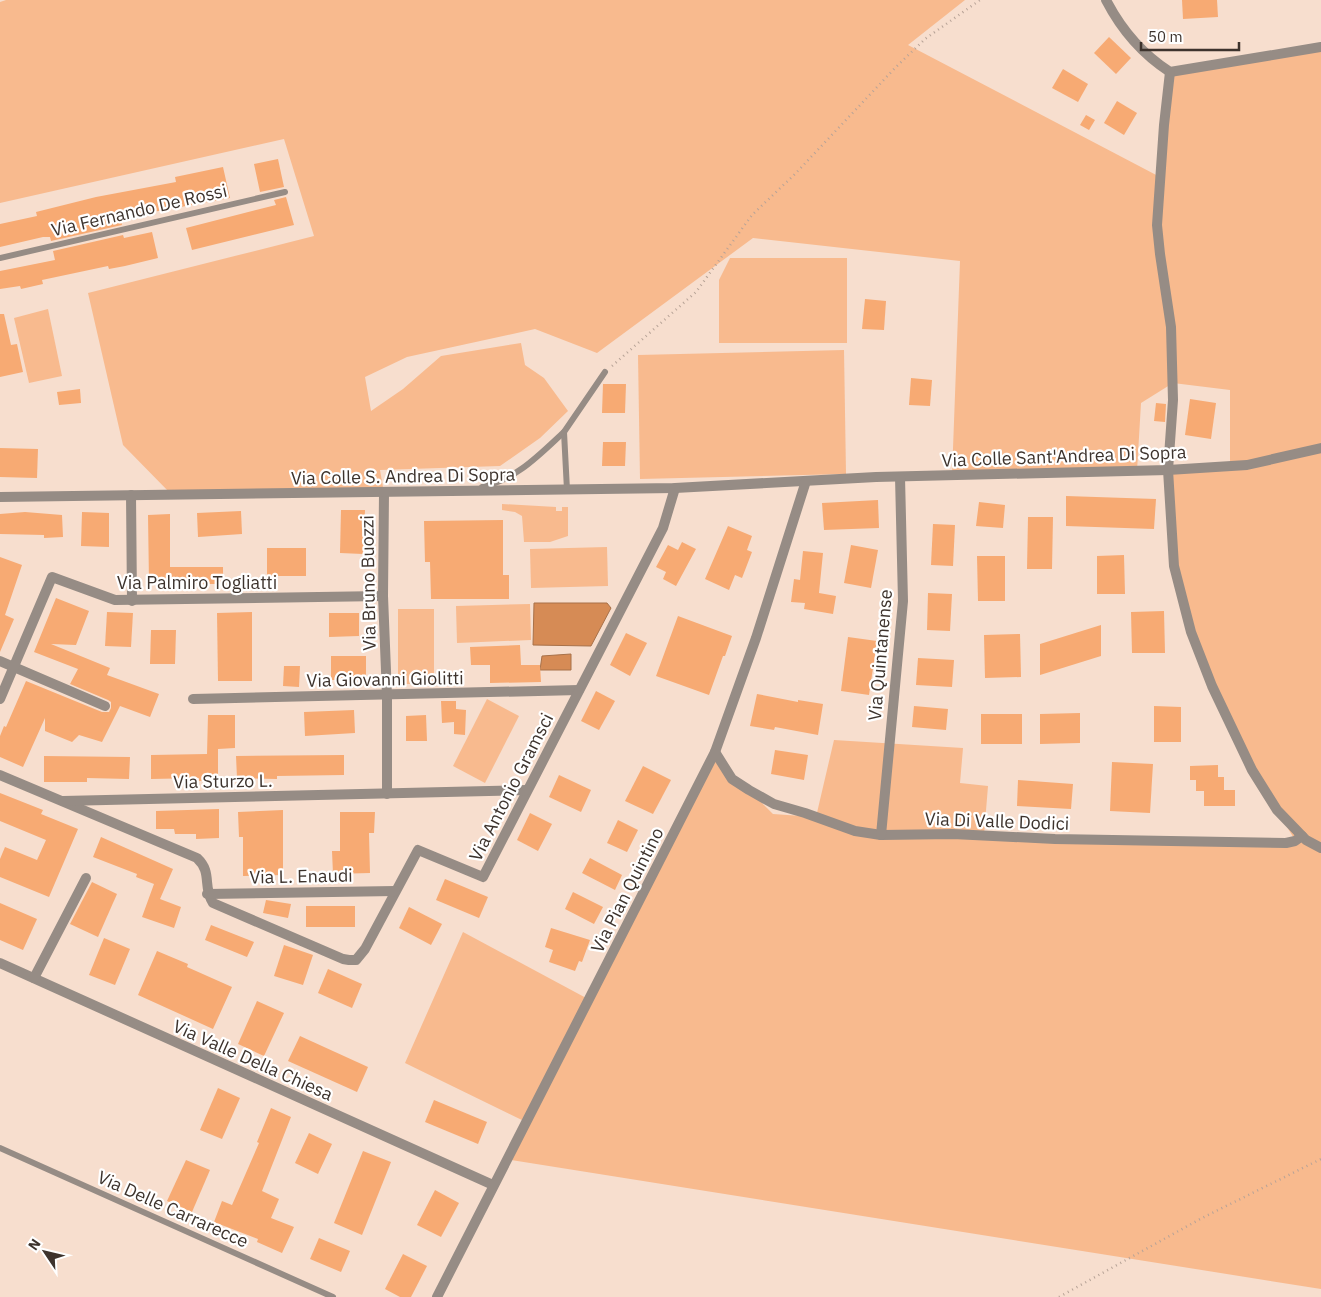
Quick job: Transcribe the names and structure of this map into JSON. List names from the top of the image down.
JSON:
{
  "streets": {
    "street": [
      "Via Colle Sant'Andrea Di Sopra",
      "Via Colle S. Andrea Di Sopra",
      "Via Palmiro Togliatti",
      "Via Bruno Buozzi",
      "Via Quintanense",
      "Via Giovanni Giolitti",
      "Via Sturzo L.",
      "Via Antonio Gramsci",
      "Via Di Valle Dodici",
      "Via L. Enaudi",
      "Via Pian Quintino",
      "Via Valle Della Chiesa"
    ],
    "lane": ["Via Fernando De Rossi", "Via Delle Carrarecce"]
  },
  "crossings": [
    ["Via Colle Sant'Andrea Di Sopra", "Via Colle S. Andrea Di Sopra"],
    ["Via Colle Sant'Andrea Di Sopra", "Via Quintanense"],
    ["Via Colle Sant'Andrea Di Sopra", "Via Pian Quintino"],
    ["Via Colle S. Andrea Di Sopra", "Via Bruno Buozzi"],
    ["Via Colle S. Andrea Di Sopra", "Via Antonio Gramsci"],
    ["Via Colle S. Andrea Di Sopra", "Via Pian Quintino"],
    ["Via Palmiro Togliatti", "Via Bruno Buozzi"],
    ["Via Bruno Buozzi", "Via Giovanni Giolitti"],
    ["Via Bruno Buozzi", "Via Sturzo L."],
    ["Via Quintanense", "Via Di Valle Dodici"],
    ["Via Giovanni Giolitti", "Via Antonio Gramsci"],
    ["Via Sturzo L.", "Via Antonio Gramsci"],
    ["Via Antonio Gramsci", "Via L. Enaudi"],
    ["Via Di Valle Dodici", "Via Pian Quintino"],
    ["Via Pian Quintino", "Via Valle Della Chiesa"]
  ],
  "scale_bar": "50 m",
  "north": "top left"
}
